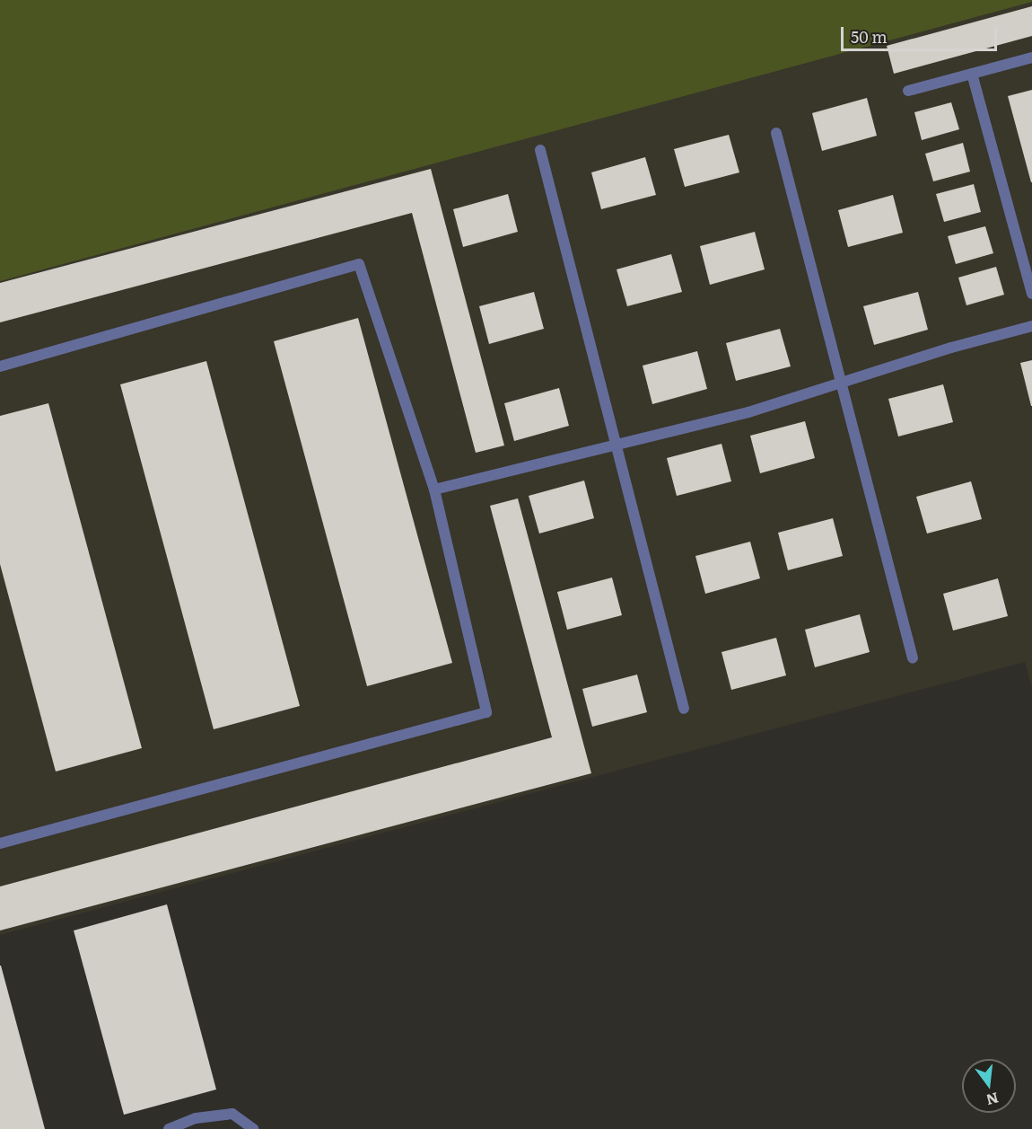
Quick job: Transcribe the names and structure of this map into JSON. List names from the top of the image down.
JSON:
{
  "scale_bar": "50 m",
  "north": "bottom"
}
